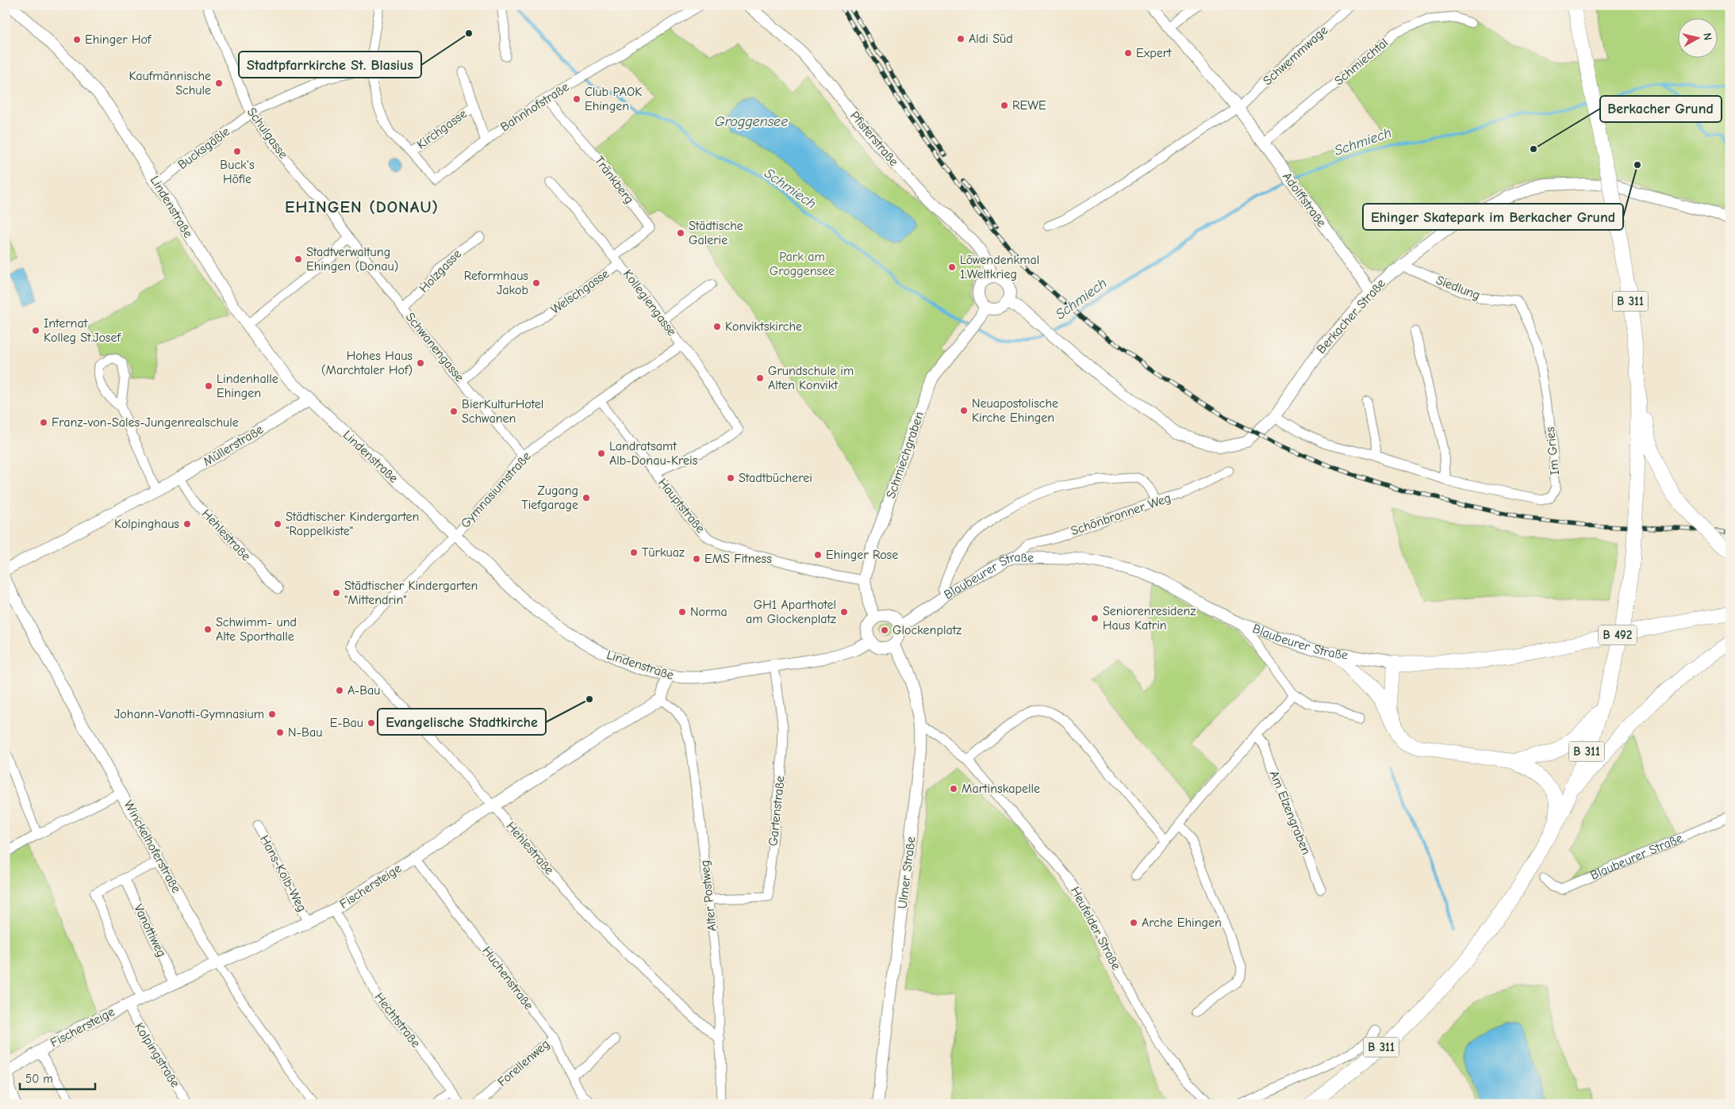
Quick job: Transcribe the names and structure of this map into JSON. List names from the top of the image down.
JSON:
{
  "streets": {
    "main road": ["B 311", "Blaubeurer Straße", "B 492"],
    "street": [
      "Schwemmwage",
      "Schmiechtal",
      "Bahnhofstraße",
      "Kirchgasse",
      "Schulgasse",
      "Pfisterstraße",
      "Bucksgäßle",
      "Tränkberg",
      "Adolffstraße",
      "Lindenstraße",
      "Holzgasse",
      "Siedlung",
      "Welschgasse",
      "Kollegiengasse",
      "Berkacher Straße",
      "Schwanengasse",
      "Müllerstraße",
      "Im Gries",
      "Schmiechgraben",
      "Gymnasiumstraße",
      "Hauptstraße",
      "Schönbronner Weg",
      "Hehlestraße",
      "Gartenstraße",
      "Am Elzengraben",
      "Winckelhoferstraße",
      "Ulmer Straße",
      "Hans-Kolb-Weg",
      "Fischersteige",
      "Alter Postweg",
      "Heufelder Straße",
      "Vanottiweg",
      "Huchenstraße",
      "Hechtstraße",
      "Kolpingstraße",
      "Forellenweg"
    ]
  },
  "crossings": [
    ["Schwemmwage", "Adolffstraße"],
    ["Schmiechtal", "Adolffstraße"],
    ["Bahnhofstraße", "Kirchgasse"],
    ["Bahnhofstraße", "Tränkberg"],
    ["Schulgasse", "Bucksgäßle"],
    ["Schulgasse", "Schwanengasse"],
    ["Pfisterstraße", "Berkacher Straße"],
    ["Pfisterstraße", "Schmiechgraben"],
    ["Bucksgäßle", "Lindenstraße"],
    ["Tränkberg", "Welschgasse"],
    ["Tränkberg", "Kollegiengasse"],
    ["Adolffstraße", "Berkacher Straße"],
    ["Lindenstraße", "Müllerstraße"],
    ["Lindenstraße", "Schmiechgraben"],
    ["Lindenstraße", "Gymnasiumstraße"],
    ["Lindenstraße", "Blaubeurer Straße"],
    ["Lindenstraße", "Gartenstraße"],
    ["Lindenstraße", "Ulmer Straße"],
    ["Holzgasse", "Schwanengasse"],
    ["Siedlung", "Berkacher Straße"],
    ["Siedlung", "Im Gries"],
    ["Welschgasse", "Kollegiengasse"],
    ["Welschgasse", "Schwanengasse"],
    ["Kollegiengasse", "Gymnasiumstraße"],
    ["Kollegiengasse", "Hauptstraße"],
    ["Berkacher Straße", "Im Gries"],
    ["Berkacher Straße", "Schmiechgraben"],
    ["Schwanengasse", "Gymnasiumstraße"],
    ["Müllerstraße", "Hehlestraße"],
    ["Schmiechgraben", "Hauptstraße"],
    ["Schmiechgraben", "Blaubeurer Straße"],
    ["Schmiechgraben", "Ulmer Straße"],
    ["Gymnasiumstraße", "Hauptstraße"],
    ["Gymnasiumstraße", "Hehlestraße"],
    ["Schönbronner Weg", "Blaubeurer Straße"],
    ["Hehlestraße", "Fischersteige"],
    ["Hehlestraße", "Alter Postweg"],
    ["Blaubeurer Straße", "Ulmer Straße"],
    ["Gartenstraße", "Alter Postweg"],
    ["Winckelhoferstraße", "Fischersteige"],
    ["Ulmer Straße", "Heufelder Straße"],
    ["Hans-Kolb-Weg", "Fischersteige"],
    ["Fischersteige", "Alter Postweg"],
    ["Fischersteige", "Vanottiweg"],
    ["Fischersteige", "Huchenstraße"],
    ["Fischersteige", "Hechtstraße"],
    ["Fischersteige", "Kolpingstraße"],
    ["Huchenstraße", "Forellenweg"]
  ],
  "districts": ["EHINGEN (DONAU)"],
  "water": ["Groggensee", "Schmiech"],
  "parks": ["Park am Groggensee"],
  "places": [
    "Stadtpfarrkirche St. Blasius",
    "Aldi Süd",
    "Ehinger Hof",
    "Expert",
    "Kaufmännische Schule",
    "Club PAOK Ehingen",
    "REWE",
    "Berkacher Grund",
    "Buck's Höfle",
    "Ehinger Skatepark im Berkacher Grund",
    "Städtische Galerie",
    "Stadtverwaltung Ehingen (Donau)",
    "Löwendenkmal 1.Weltkrieg",
    "Reformhaus Jakob",
    "Konviktskirche",
    "Internat Kolleg St.Josef",
    "Hohes Haus (Marchtaler Hof)",
    "Grundschule im Alten Konvikt",
    "Lindenhalle Ehingen",
    "Neuapostolische Kirche Ehingen",
    "BierKulturHotel Schwanen",
    "Franz-von-Sales-Jungenrealschule",
    "Landratsamt Alb-Donau-Kreis",
    "Stadtbücherei",
    "Zugang Tiefgarage",
    "Kolpinghaus",
    "Städtischer Kindergarten \"Rappelkiste\"",
    "Türkuaz",
    "Ehinger Rose",
    "EMS Fitness",
    "Städtischer Kindergarten \"Mittendrin\"",
    "Norma",
    "GH1 Aparthotel am Glockenplatz",
    "Seniorenresidenz Haus Katrin",
    "Schwimm- und Alte Sporthalle",
    "Glockenplatz",
    "A-Bau",
    "Evangelische Stadtkirche",
    "Johann-Vanotti-Gymnasium",
    "E-Bau",
    "N-Bau",
    "Martinskapelle",
    "Arche Ehingen"
  ],
  "scale_bar": "50 m",
  "north": "right"
}
